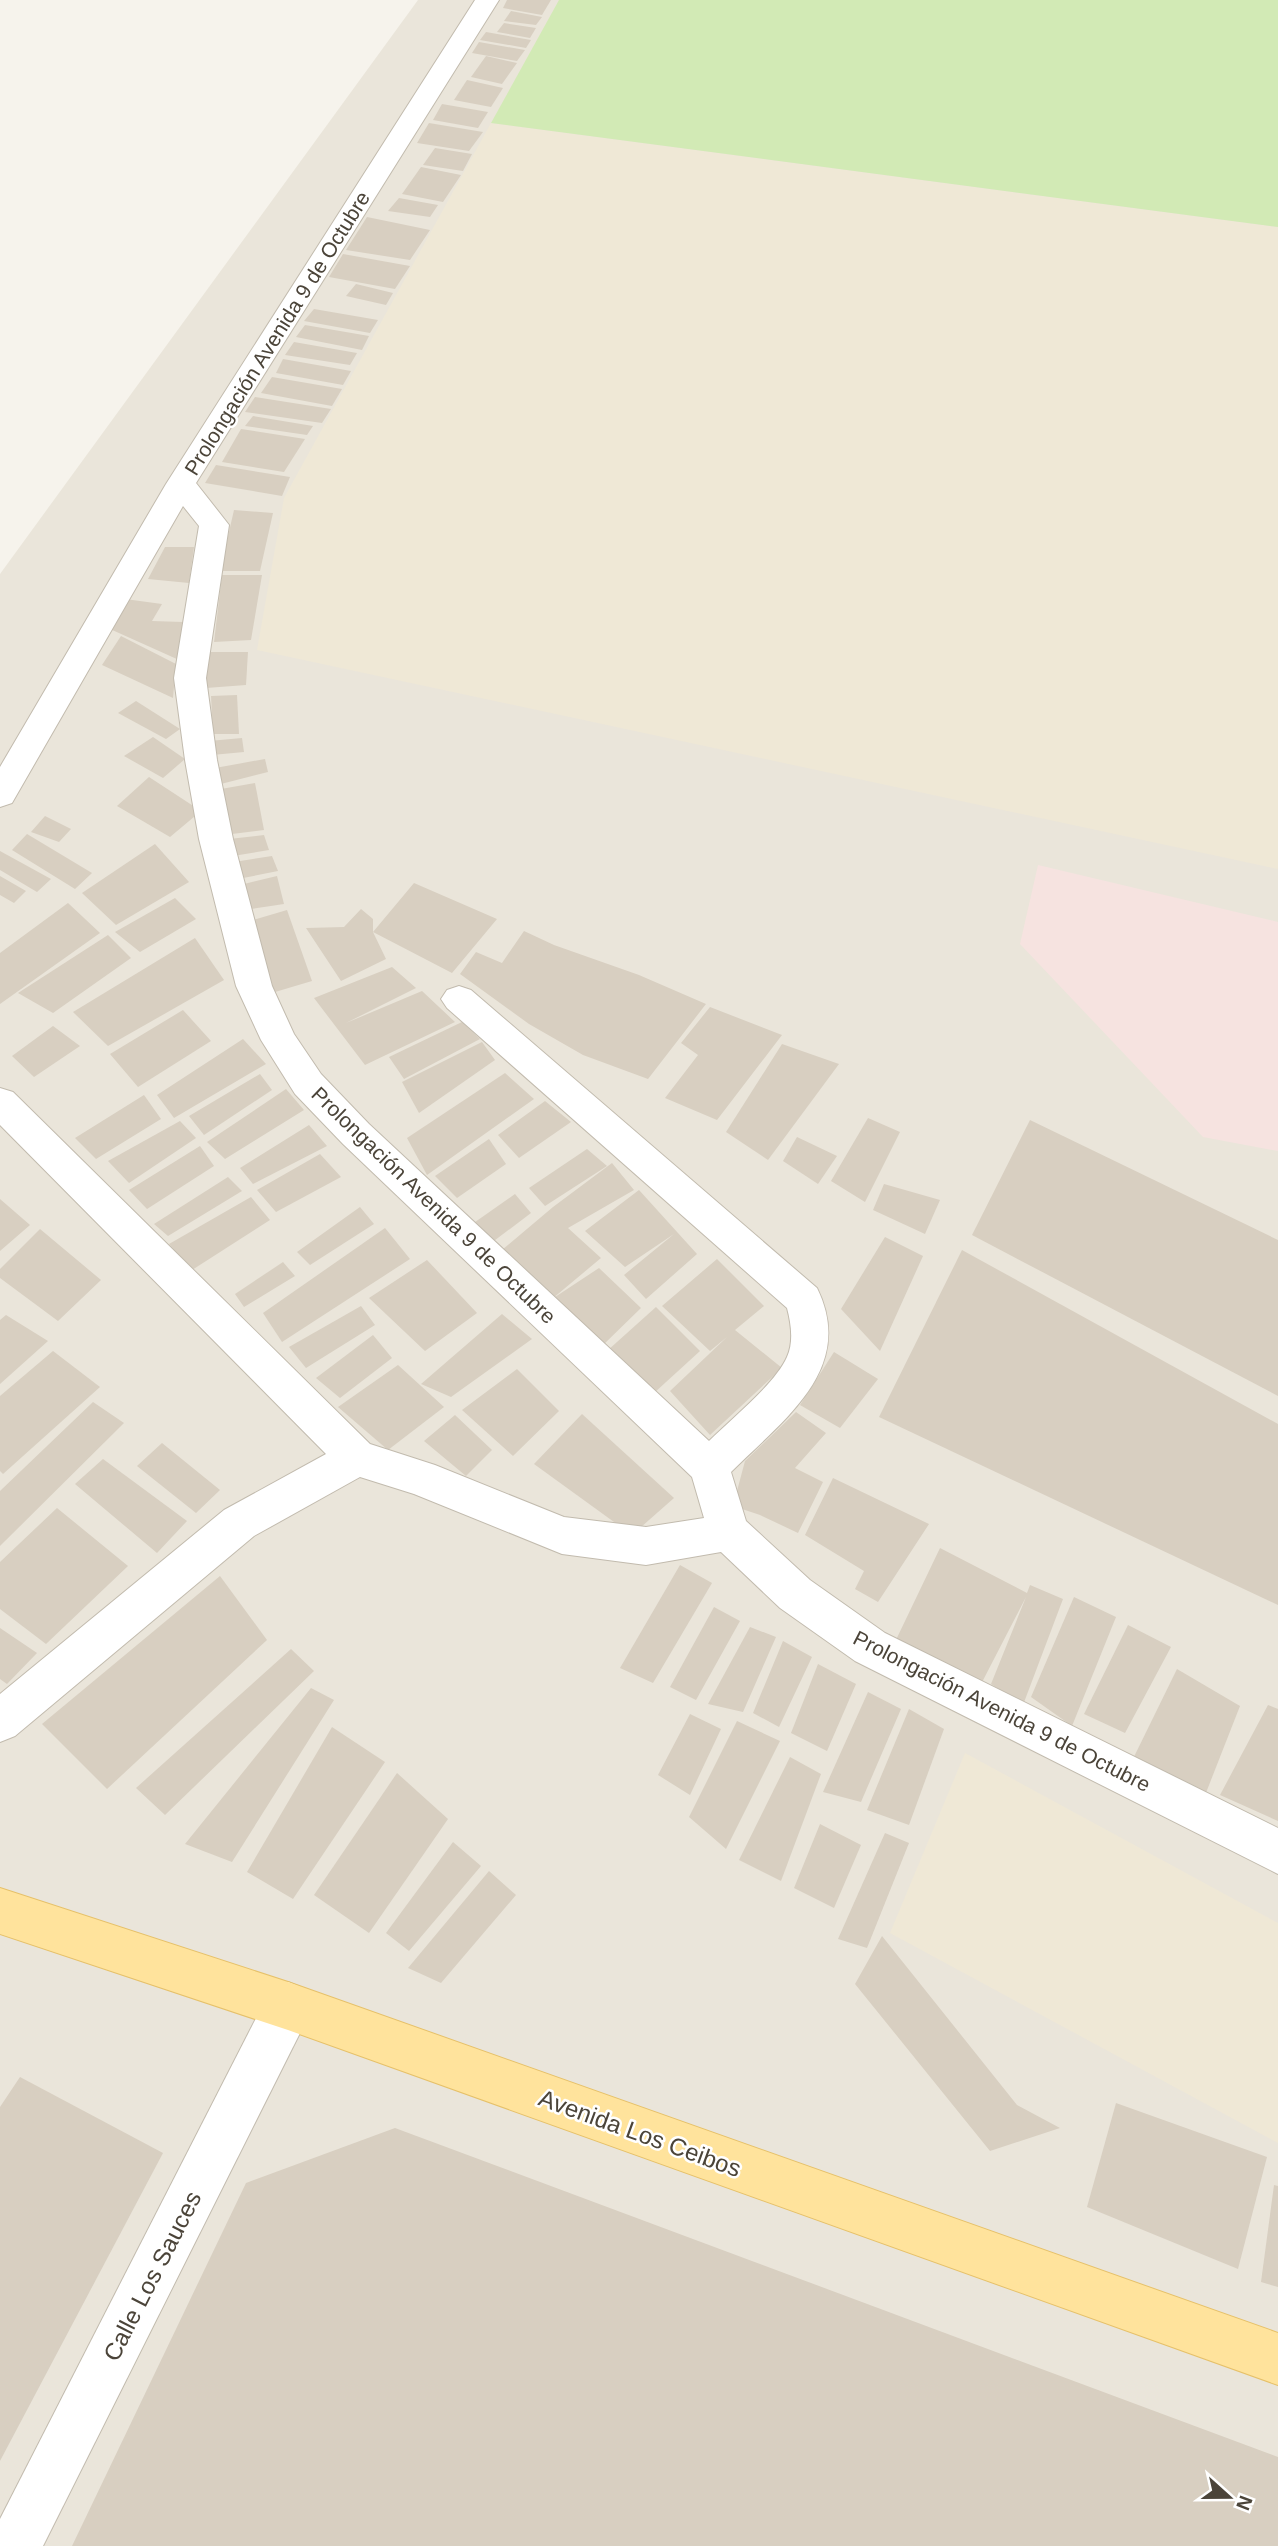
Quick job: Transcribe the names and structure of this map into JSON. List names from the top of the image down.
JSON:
{
  "streets": {
    "main road": ["Avenida Los Ceibos"],
    "street": ["Prolongación Avenida 9 de Octubre", "Calle Los Sauces"]
  },
  "crossings": [
    ["Avenida Los Ceibos", "Calle Los Sauces"]
  ],
  "north": "right"
}
